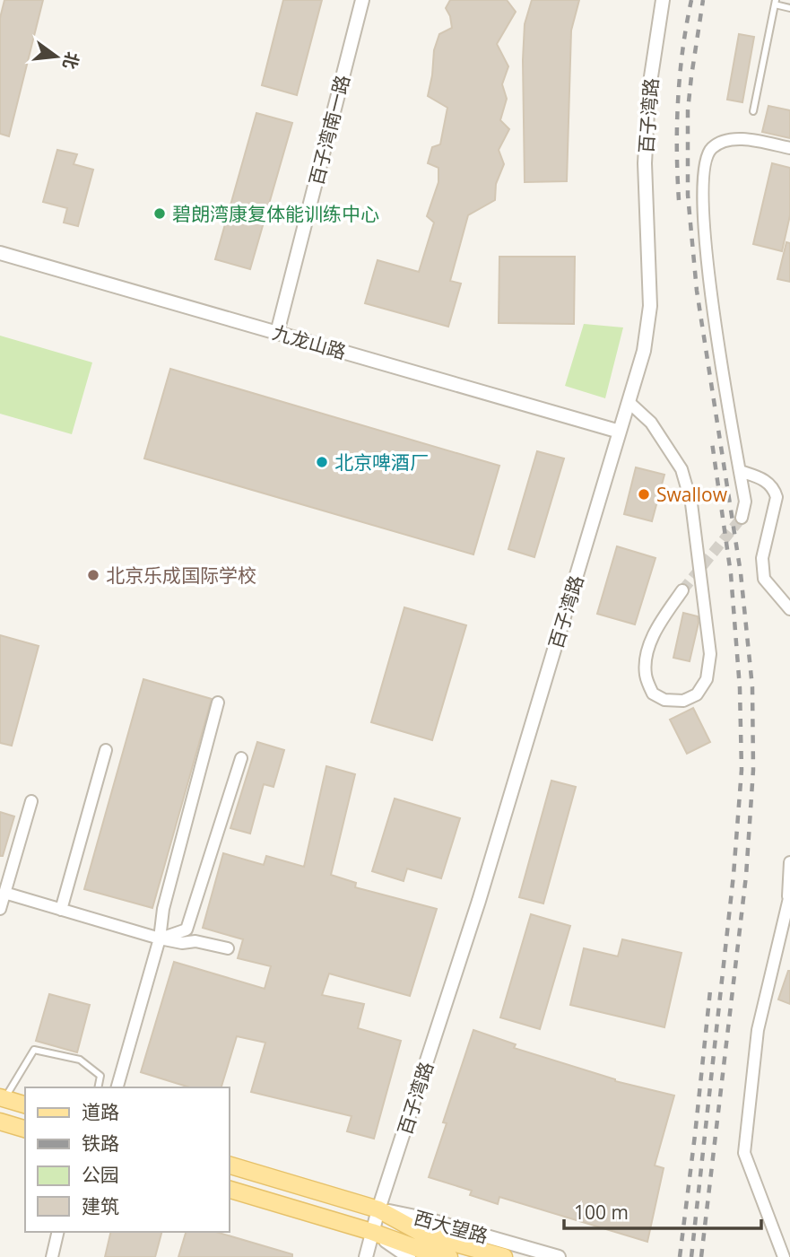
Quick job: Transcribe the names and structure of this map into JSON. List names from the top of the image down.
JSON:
{
  "streets": {
    "main road": ["西大望路"],
    "street": ["百子湾路", "百子湾南一路", "九龙山路"]
  },
  "crossings": [
    ["百子湾路", "九龙山路"],
    ["百子湾路", "西大望路"],
    ["百子湾南一路", "九龙山路"]
  ],
  "places": [
    "碧朗湾康复体能训练中心",
    "北京啤酒厂",
    "Swallow",
    "北京乐成国际学校"
  ],
  "legend": [
    "道路",
    "铁路",
    "公园",
    "建筑"
  ],
  "scale_bar": "100 m",
  "north": "right"
}
